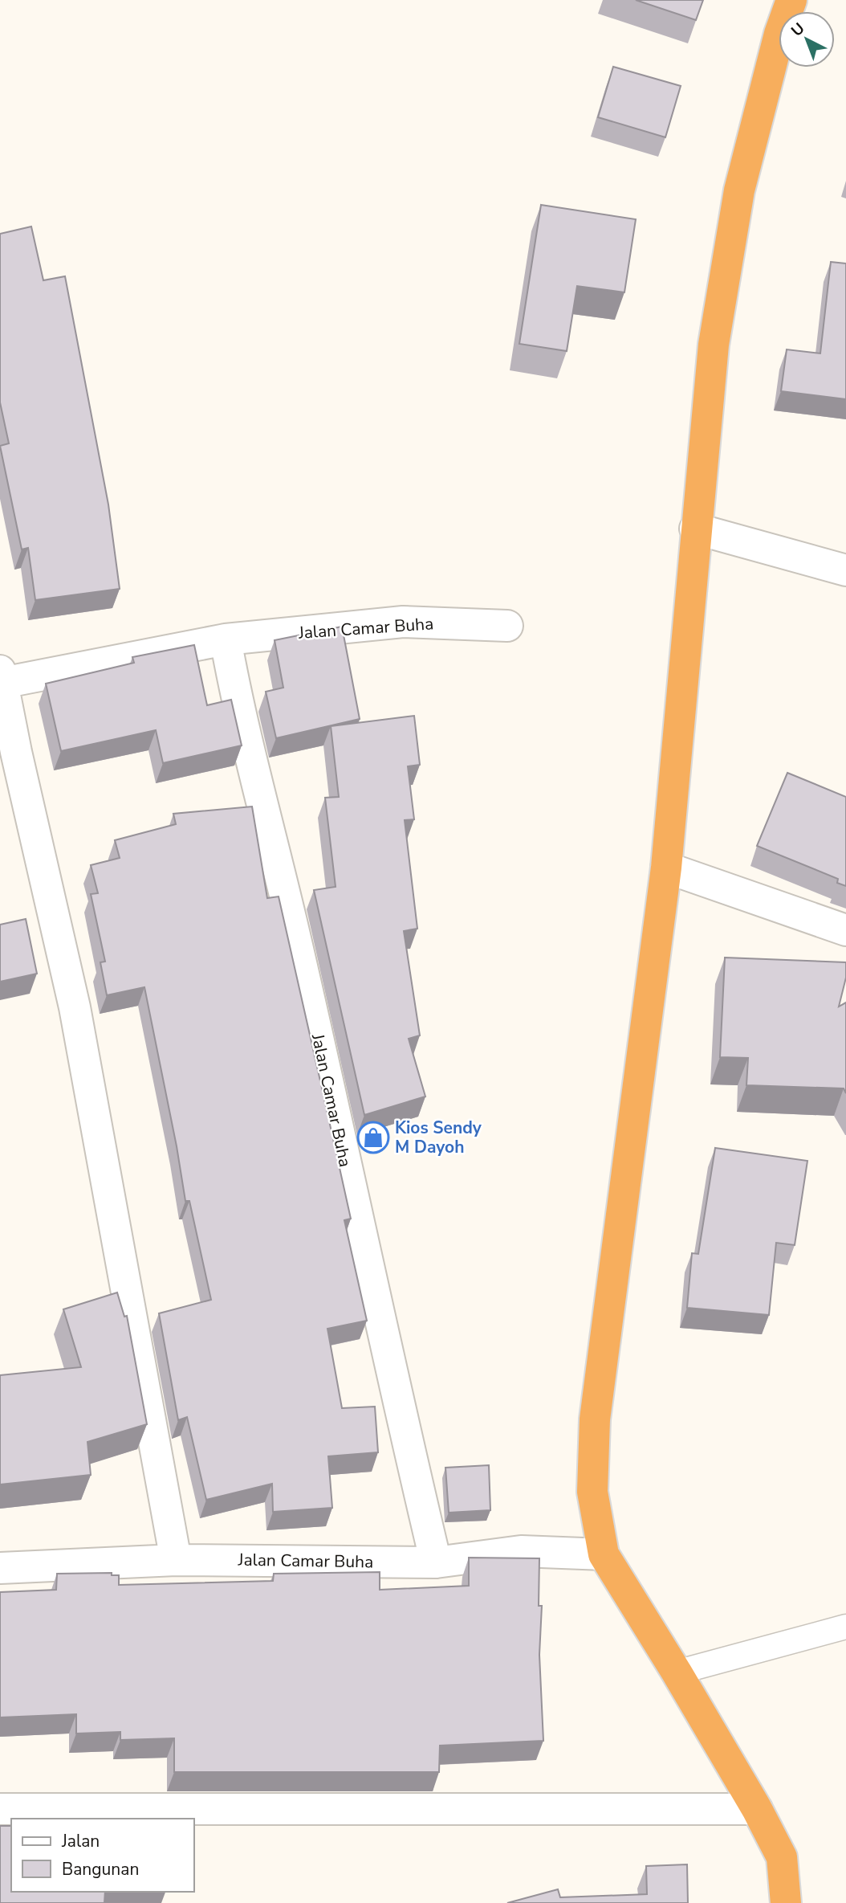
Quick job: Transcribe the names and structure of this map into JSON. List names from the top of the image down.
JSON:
{
  "streets": {
    "street": ["Jalan Camar Buha"]
  },
  "places": {
    "shop": ["Kios Sendy M Dayoh"]
  },
  "legend": ["Jalan", "Bangunan"],
  "north": "top left"
}
